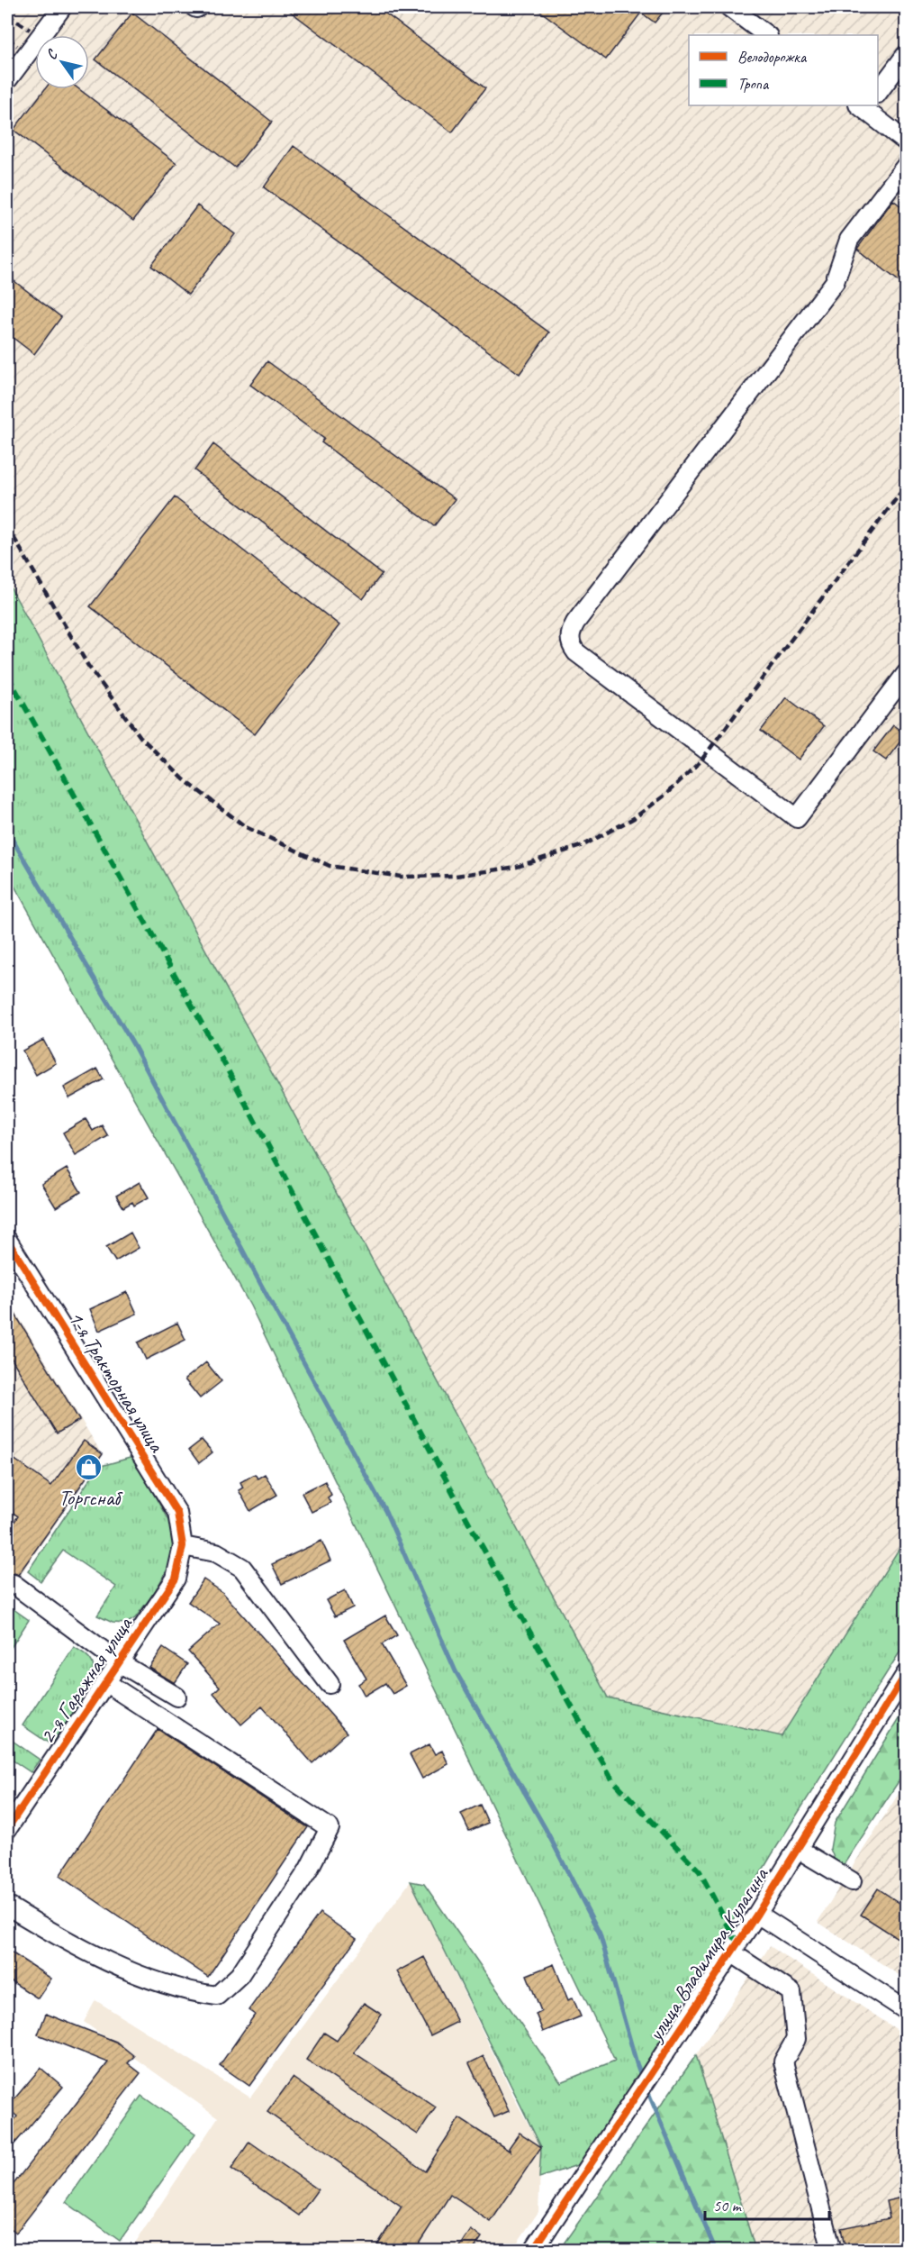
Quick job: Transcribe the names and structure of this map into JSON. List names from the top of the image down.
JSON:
{
  "streets": {
    "street": ["1-я Тракторная улица", "2-я Гаражная улица", "улица Владимира Кулагина"]
  },
  "crossings": [
    ["1-я Тракторная улица", "2-я Гаражная улица"]
  ],
  "places": {
    "shop": ["Торгснаб"]
  },
  "legend": ["Велодорожка", "Тропа"],
  "scale_bar": "50 m",
  "north": "top left"
}
